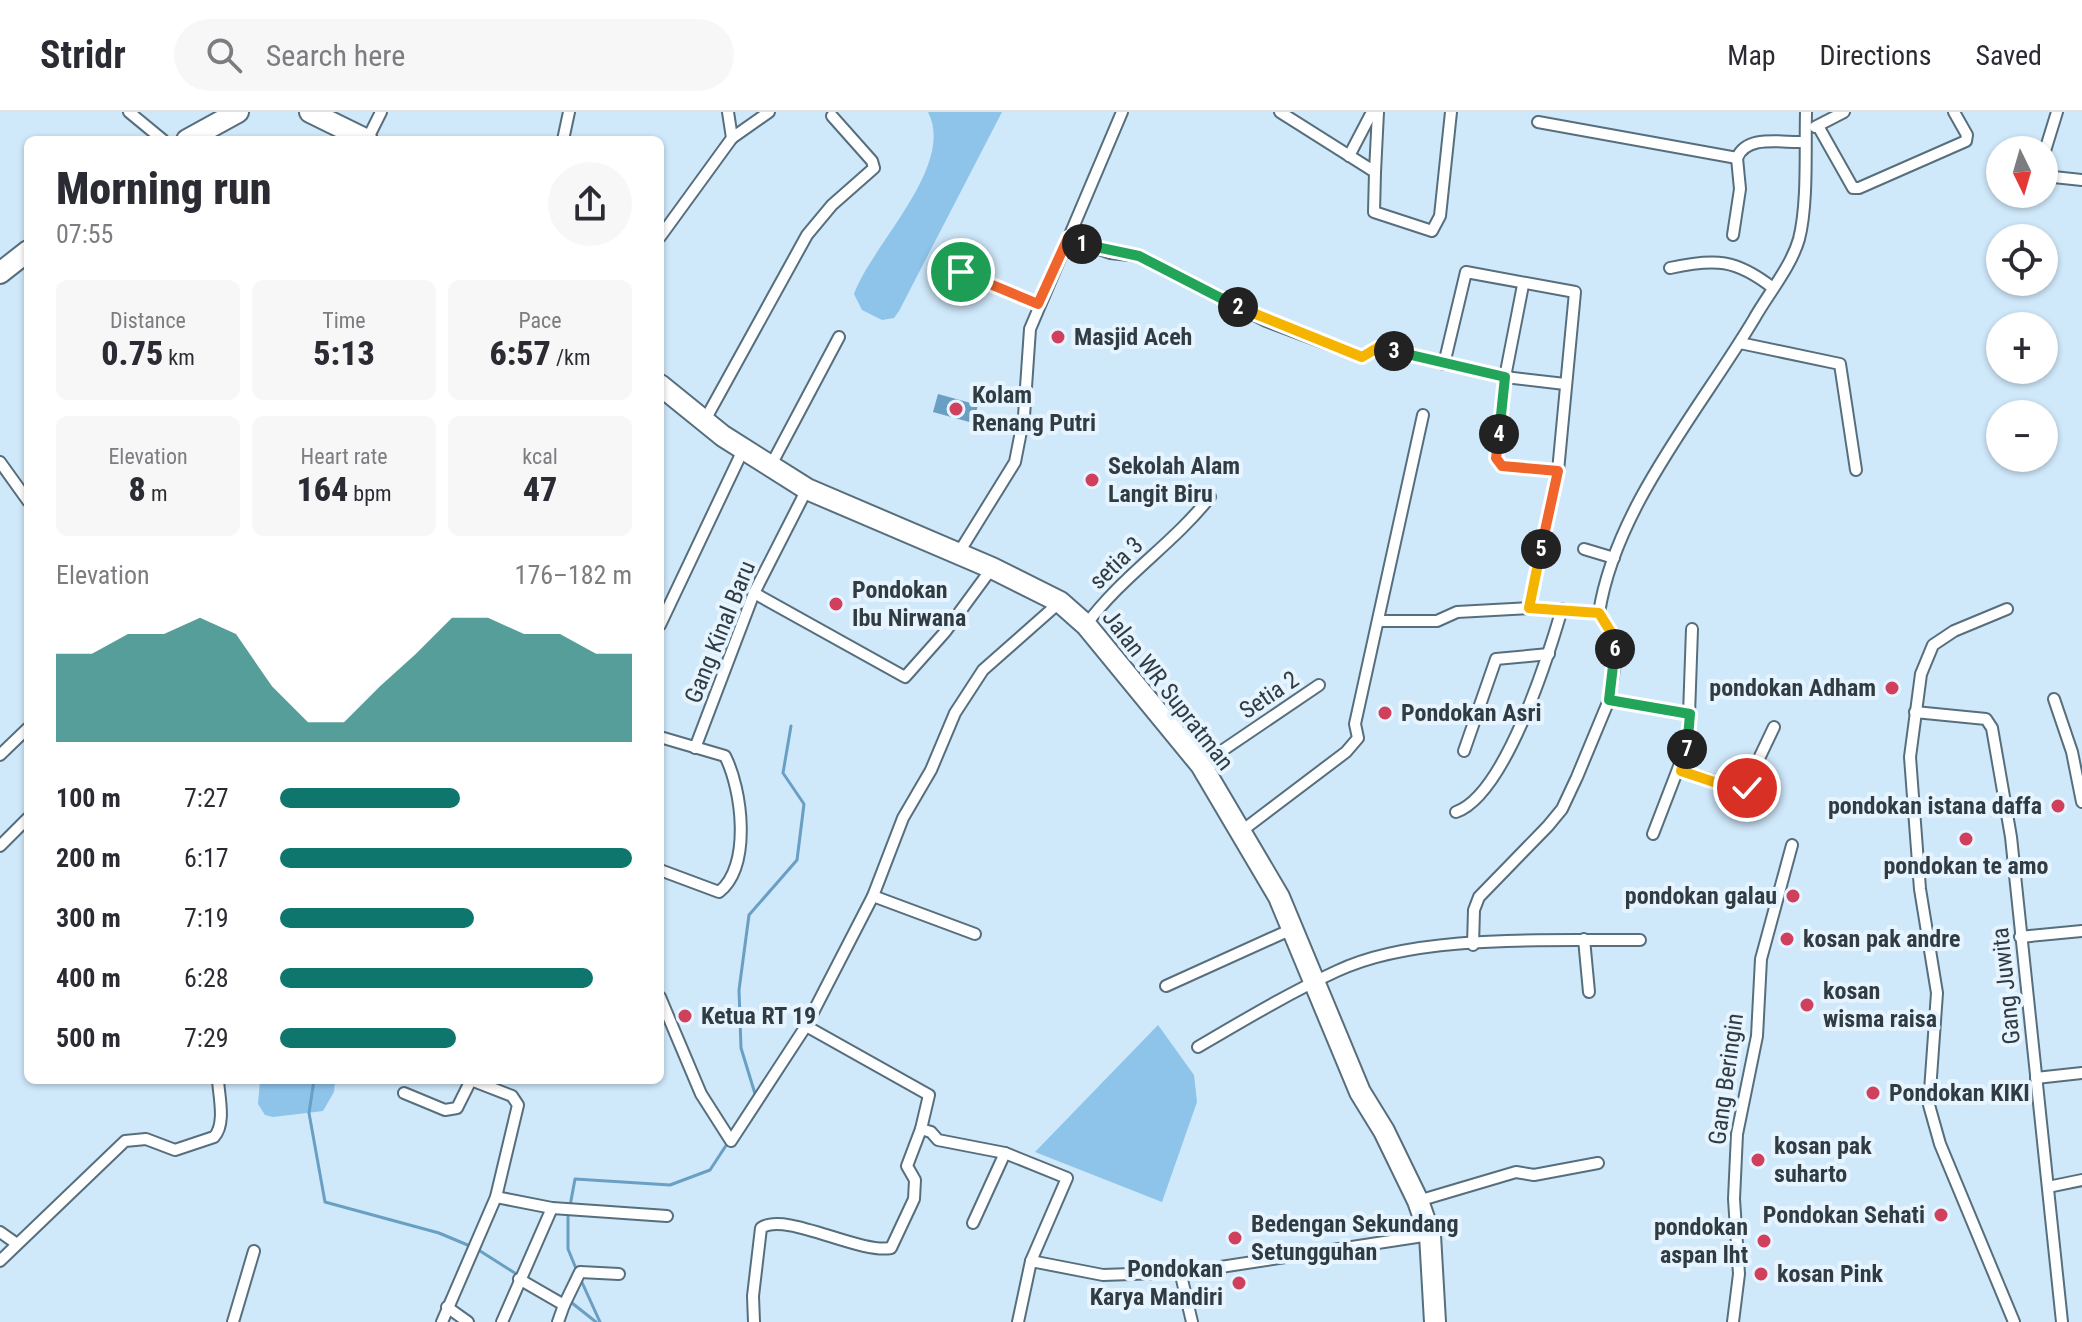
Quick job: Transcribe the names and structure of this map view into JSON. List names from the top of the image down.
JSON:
{
  "streets": {
    "highway": ["Jalan WR Supratman"],
    "street": [
      "setia 3",
      "Gang Kinal Baru",
      "Setia 2",
      "Gang Juwita",
      "Gang Beringin"
    ]
  },
  "crossings": [
    ["setia 3", "Jalan WR Supratman"],
    ["Gang Kinal Baru", "Jalan WR Supratman"],
    ["Jalan WR Supratman", "Setia 2"]
  ],
  "places": [
    "Masjid Aceh",
    "Kolam Renang Putri",
    "Sekolah Alam Langit Biru",
    "Pondokan Ibu Nirwana",
    "pondokan Adham",
    "Pondokan Asri",
    "pondokan istana daffa",
    "pondokan te amo",
    "pondokan galau",
    "kosan pak andre",
    "kosan wisma raisa",
    "Ketua RT 19",
    "Pondokan KIKI",
    "kosan pak suharto",
    "Pondokan Sehati",
    "Bedengan Sekundang Setungguhan",
    "pondokan aspan lht",
    "kosan Pink",
    "Pondokan Karya Mandiri"
  ],
  "north": "bottom",
  "page": {
    "header": "Stridr",
    "search": "Search here",
    "nav": ["Map", "Directions", "Saved"],
    "map_buttons": ["+", "−"],
    "heading": ["Morning run", "07:55"],
    "pins": [
      "1",
      "2",
      "3",
      "4",
      "5",
      "6",
      "7"
    ],
    "stats": [
      ["Distance", "0.75 km"],
      ["Time", "5:13"],
      ["Pace", "6:57 /km"],
      ["Elevation", "8 m"],
      ["Heart rate", "164 bpm"],
      ["kcal", "47"]
    ],
    "chart": ["Elevation", "176–182 m"],
    "list": [
      {
        "name": "100 m",
        "note": "7:27"
      },
      {
        "name": "200 m",
        "note": "6:17"
      },
      {
        "name": "300 m",
        "note": "7:19"
      },
      {
        "name": "400 m",
        "note": "6:28"
      },
      {
        "name": "500 m",
        "note": "7:29"
      }
    ]
  }
}
